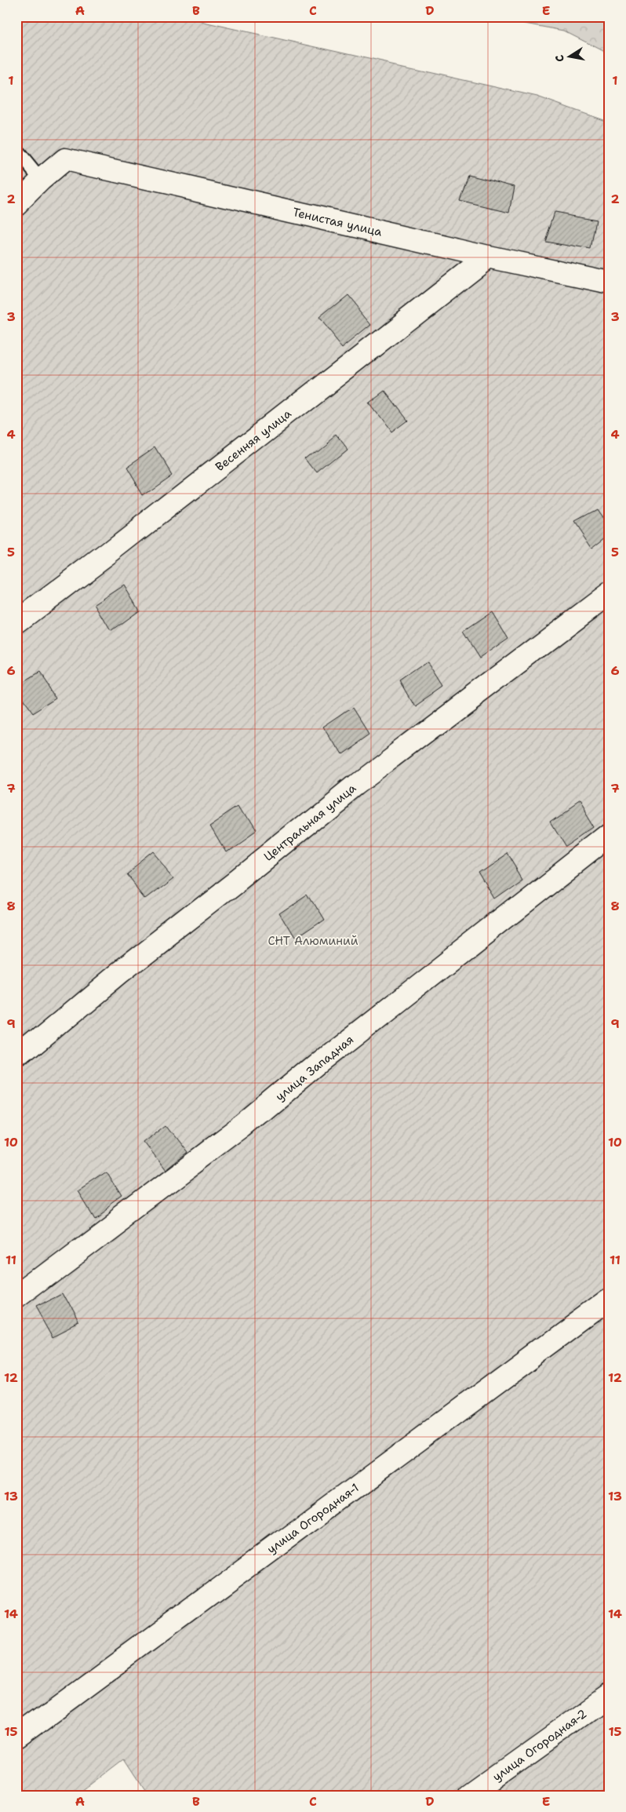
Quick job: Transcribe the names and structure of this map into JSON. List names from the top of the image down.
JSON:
{
  "streets": {
    "street": [
      "Тенистая улица",
      "Весенняя улица",
      "Центральная улица",
      "улица Западная",
      "улица Огородная-1",
      "улица Огородная-2"
    ]
  },
  "crossings": [
    ["Тенистая улица", "Весенняя улица"]
  ],
  "parks": ["СНТ Алюминий"],
  "north": "left",
  "grid": {
    "columns": [
      "A",
      "B",
      "C",
      "D",
      "E"
    ],
    "rows": [
      "1",
      "2",
      "3",
      "4",
      "5",
      "6",
      "7",
      "8",
      "9",
      "10",
      "11",
      "12",
      "13",
      "14",
      "15"
    ]
  }
}
